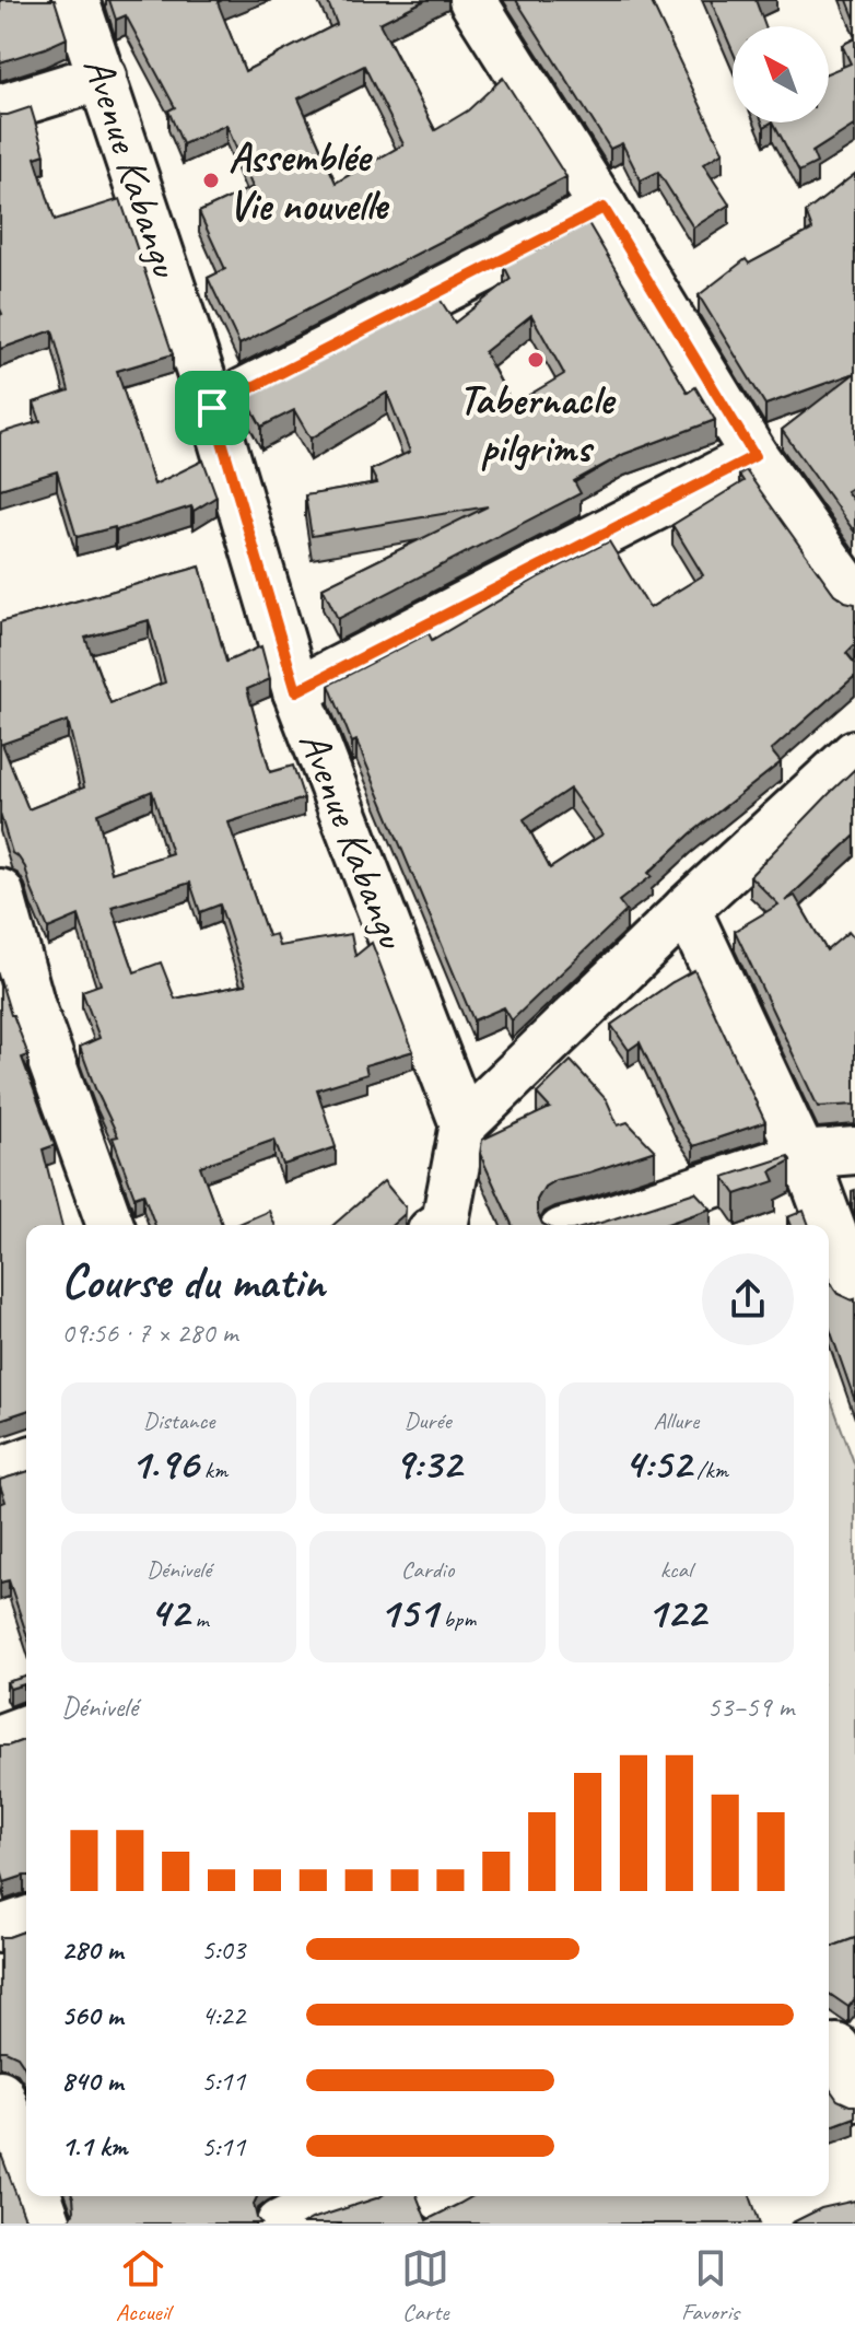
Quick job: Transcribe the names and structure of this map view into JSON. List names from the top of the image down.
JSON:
{
  "streets": {
    "street": ["Avenue Kabangu"]
  },
  "places": ["Assemblée Vie nouvelle", "Tabernacle pilgrims"],
  "north": "top left",
  "page": {
    "heading": ["Course du matin", "09:56 · 7 × 280 m"],
    "stats": [
      ["Distance", "1.96 km"],
      ["Durée", "9:32"],
      ["Allure", "4:52 /km"],
      ["Dénivelé", "42 m"],
      ["Cardio", "151 bpm"],
      ["kcal", "122"]
    ],
    "chart": ["Dénivelé", "53–59 m"],
    "list": [
      {
        "name": "280 m",
        "note": "5:03"
      },
      {
        "name": "560 m",
        "note": "4:22"
      },
      {
        "name": "840 m",
        "note": "5:11"
      },
      {
        "name": "1.1 km",
        "note": "5:11"
      }
    ],
    "tabs": ["Accueil", "Carte", "Favoris"]
  }
}
